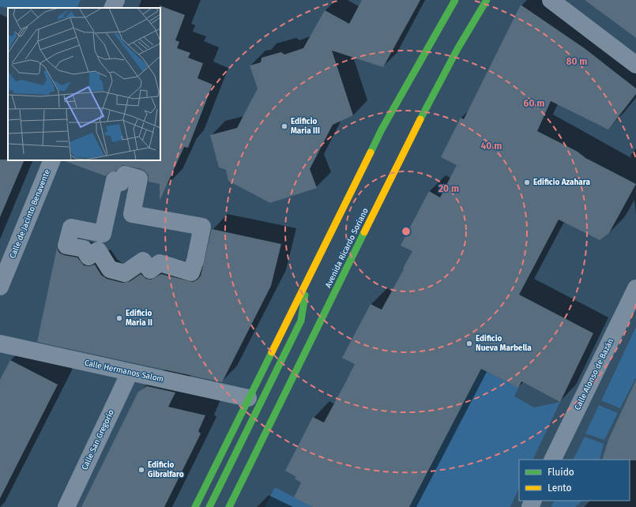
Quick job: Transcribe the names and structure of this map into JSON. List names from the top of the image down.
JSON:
{
  "streets": {
    "main road": ["Avenida Ricardo Soriano"],
    "street": [
      "Calle de Jacinto Benavente",
      "Calle Hermanos Salom",
      "Calle Alonso de Bazán",
      "Calle San Gregorio"
    ]
  },
  "crossings": [
    ["Calle Hermanos Salom", "Calle San Gregorio"]
  ],
  "places": [
    "Edificio Maria III",
    "Edificio Azahara",
    "Edificio Maria II",
    "Edificio Nueva Marbella",
    "Edificio Gibralfaro"
  ],
  "legend": ["Fluido", "Lento"],
  "rings": [
    "80 m",
    "60 m",
    "40 m",
    "20 m"
  ]
}
